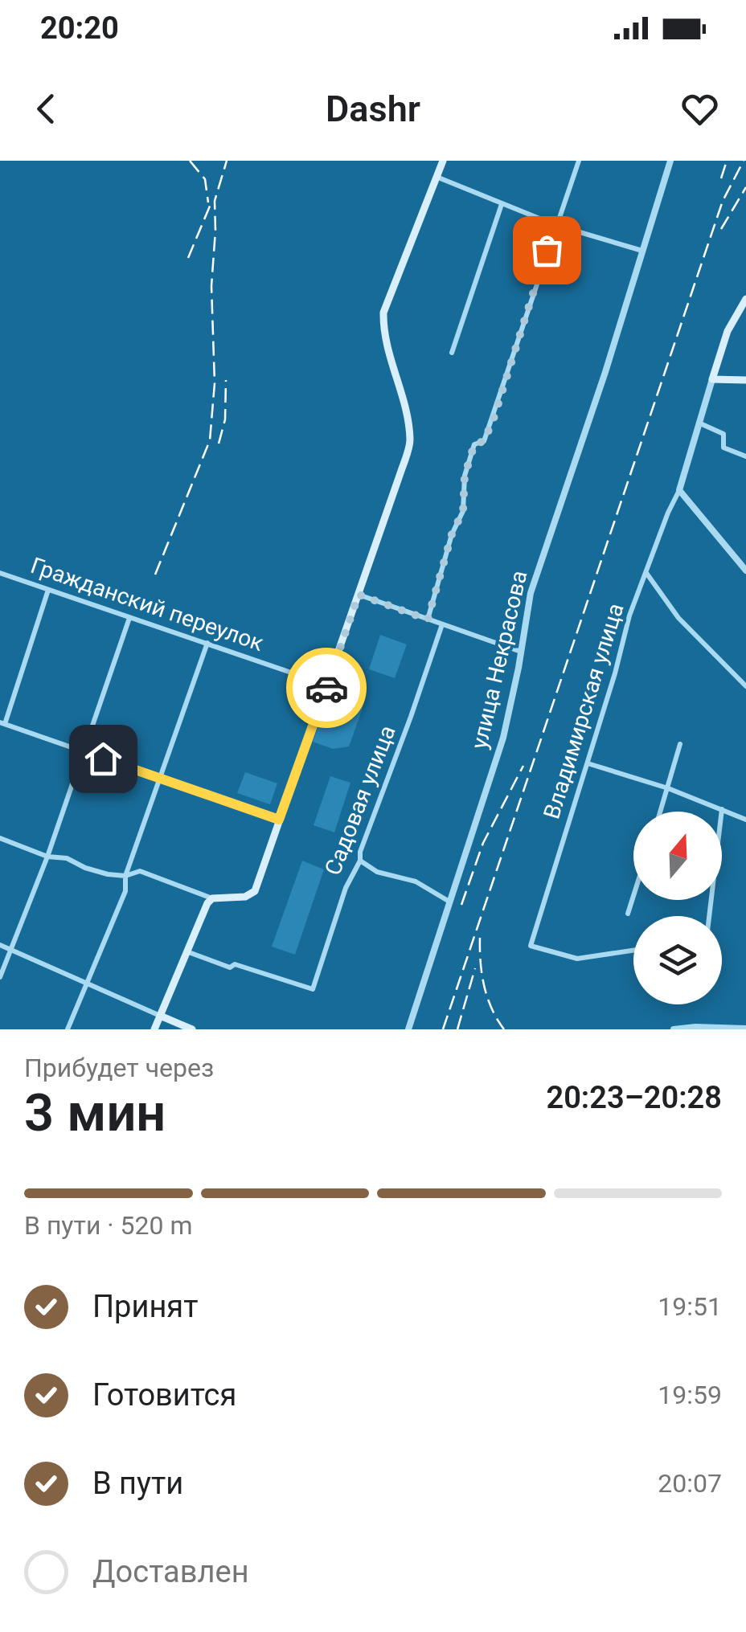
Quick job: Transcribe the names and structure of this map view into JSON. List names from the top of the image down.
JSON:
{
  "streets": {
    "street": [
      "Гражданский переулок",
      "улица Некрасова",
      "Владимирская улица",
      "Садовая улица"
    ]
  },
  "north": "top",
  "page": {
    "status": "20:20",
    "header": "Dashr",
    "heading": ["3 мин", "Прибудет через", "20:23–20:28"],
    "bar": "В пути · 520 m",
    "list": [
      ["Принят", "19:51"],
      ["Готовится", "19:59"],
      ["В пути", "20:07"],
      "Доставлен"
    ]
  }
}
